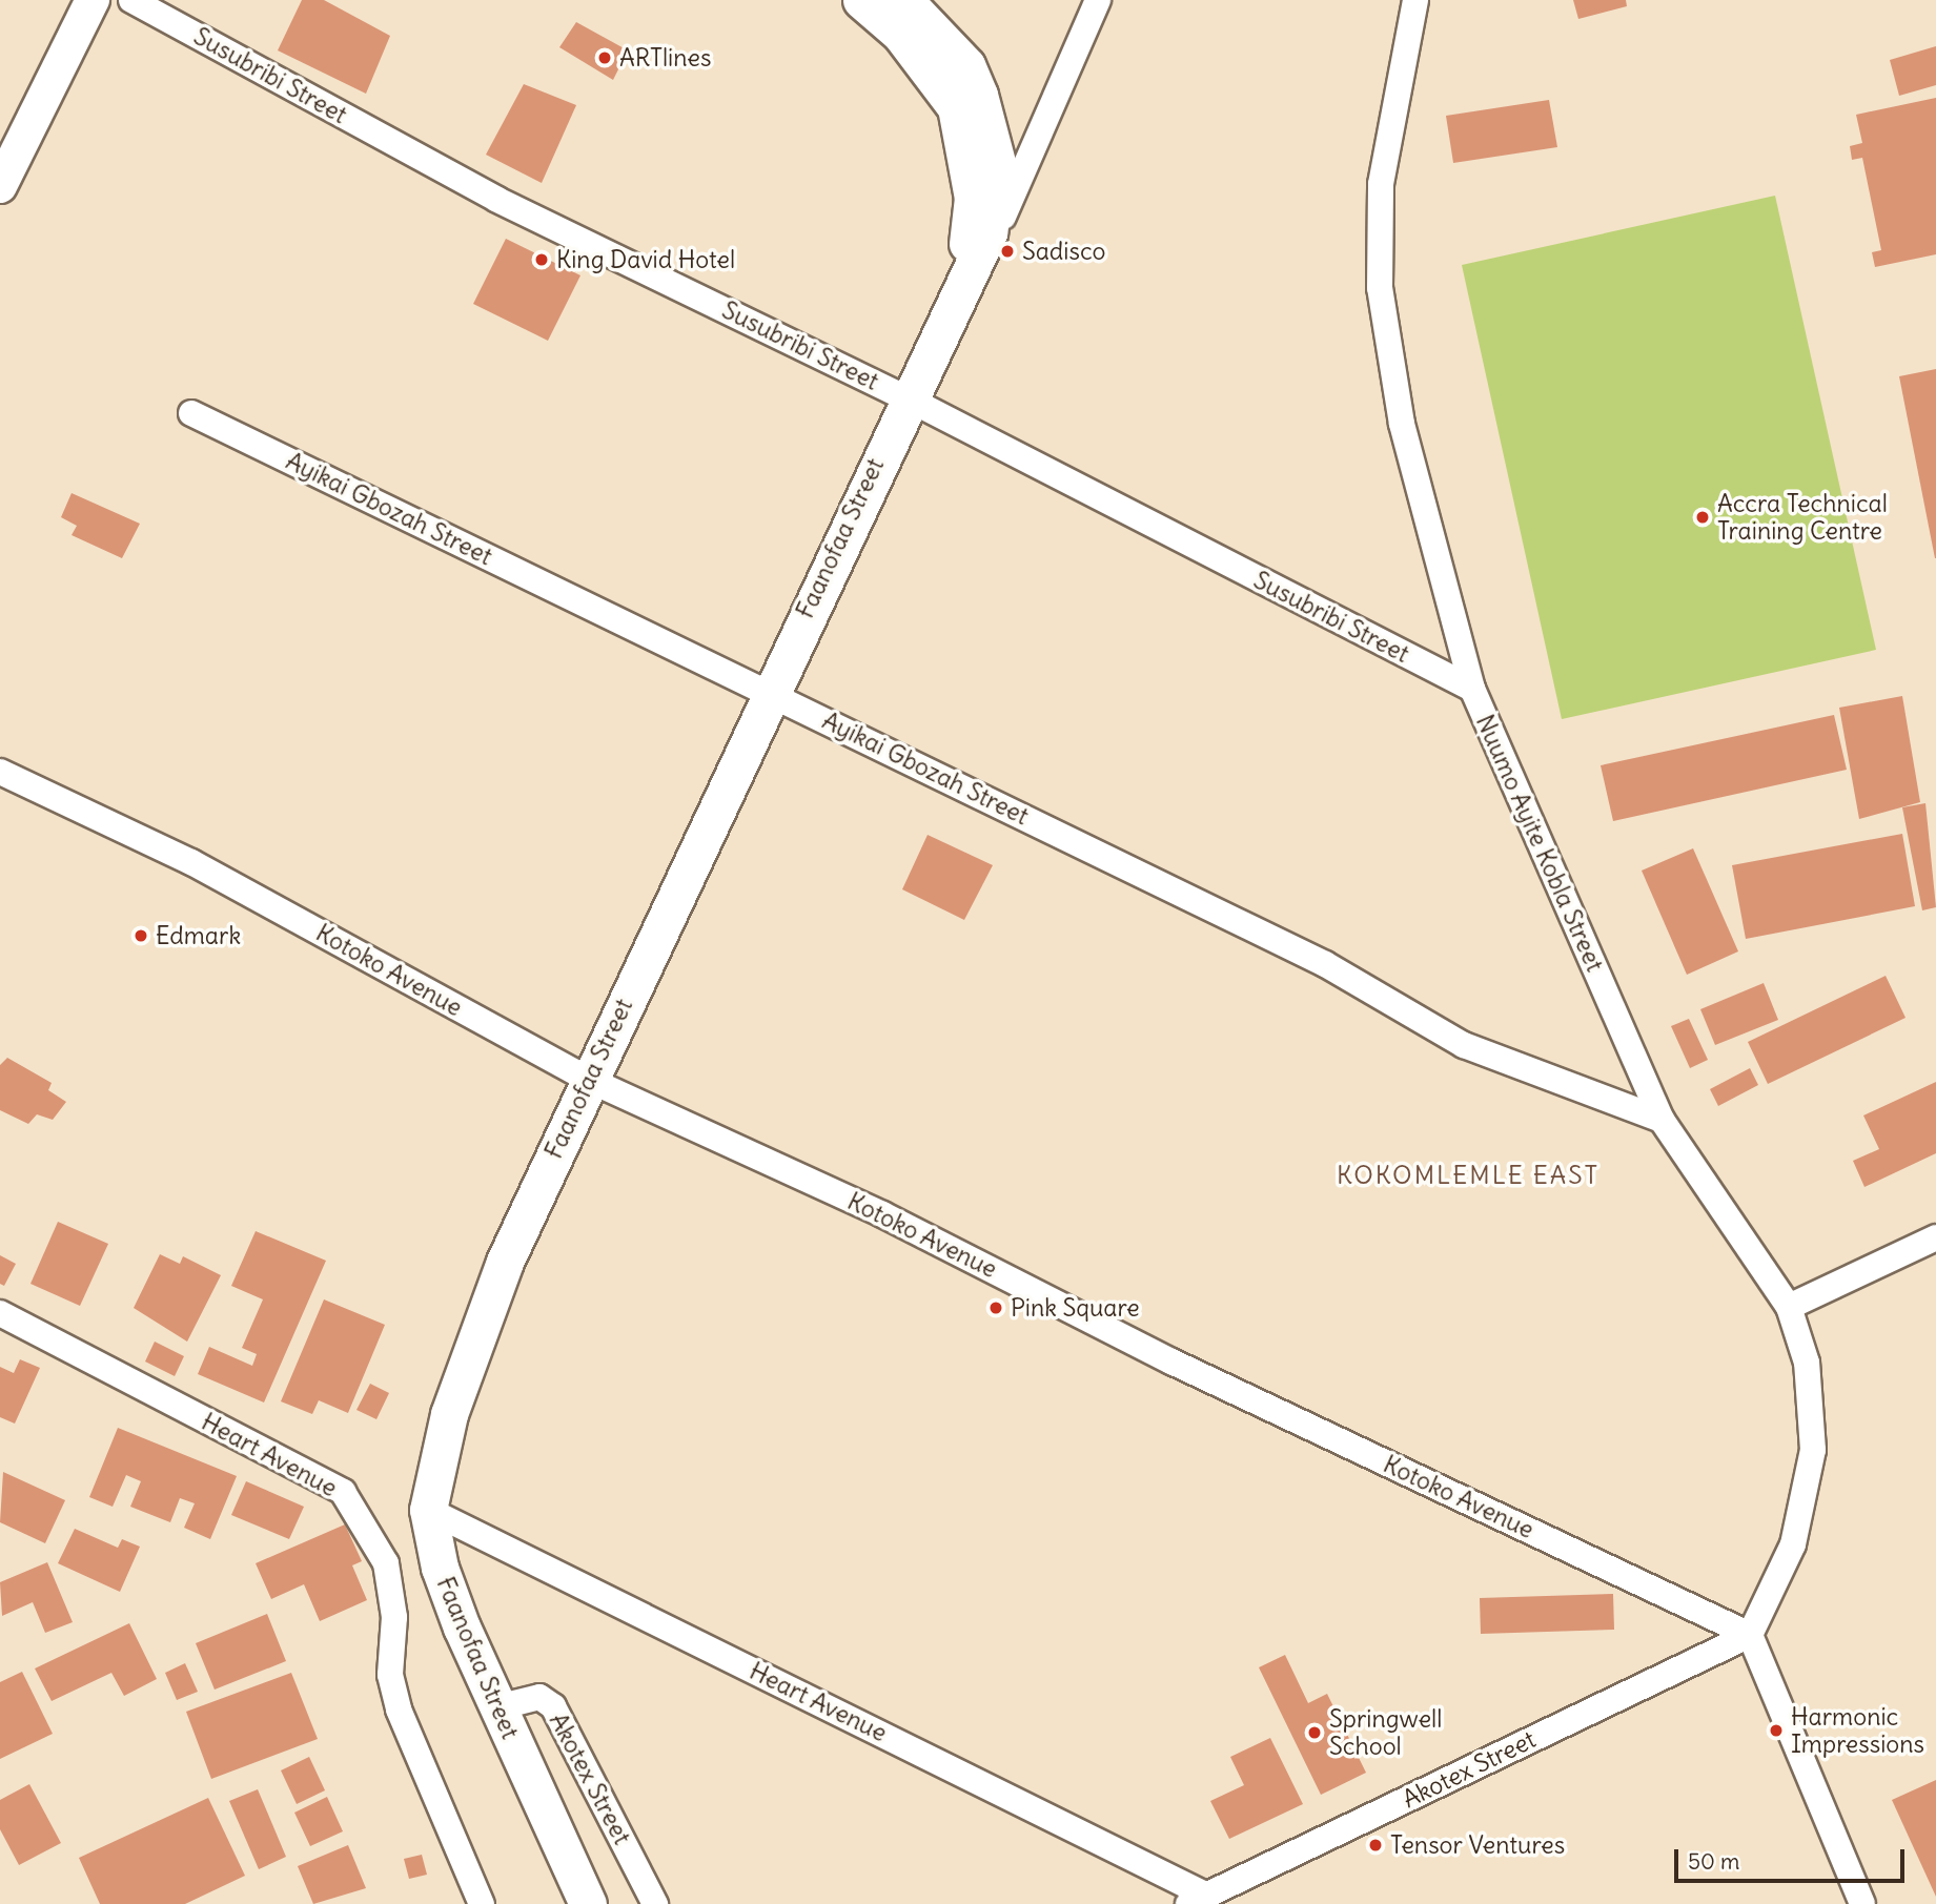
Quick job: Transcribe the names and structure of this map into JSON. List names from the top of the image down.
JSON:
{
  "streets": {
    "main road": ["Faanofaa Street"],
    "street": [
      "Susubribi Street",
      "Ayikai Gbozah Street",
      "Nuumo Ayite Kobla Street",
      "Kotoko Avenue",
      "Heart Avenue",
      "Akotex Street"
    ]
  },
  "crossings": [
    ["Susubribi Street", "Faanofaa Street"],
    ["Susubribi Street", "Nuumo Ayite Kobla Street"],
    ["Ayikai Gbozah Street", "Faanofaa Street"],
    ["Ayikai Gbozah Street", "Nuumo Ayite Kobla Street"],
    ["Faanofaa Street", "Kotoko Avenue"],
    ["Faanofaa Street", "Heart Avenue"],
    ["Faanofaa Street", "Akotex Street"],
    ["Nuumo Ayite Kobla Street", "Kotoko Avenue"],
    ["Nuumo Ayite Kobla Street", "Akotex Street"],
    ["Kotoko Avenue", "Akotex Street"],
    ["Heart Avenue", "Akotex Street"]
  ],
  "districts": ["KOKOMLEMLE EAST"],
  "places": [
    "ARTlines",
    "Sadisco",
    "King David Hotel",
    "Accra Technical Training Centre",
    "Edmark",
    "Pink Square",
    "Harmonic Impressions",
    "Springwell School",
    "Tensor Ventures"
  ],
  "scale_bar": "50 m"
}
